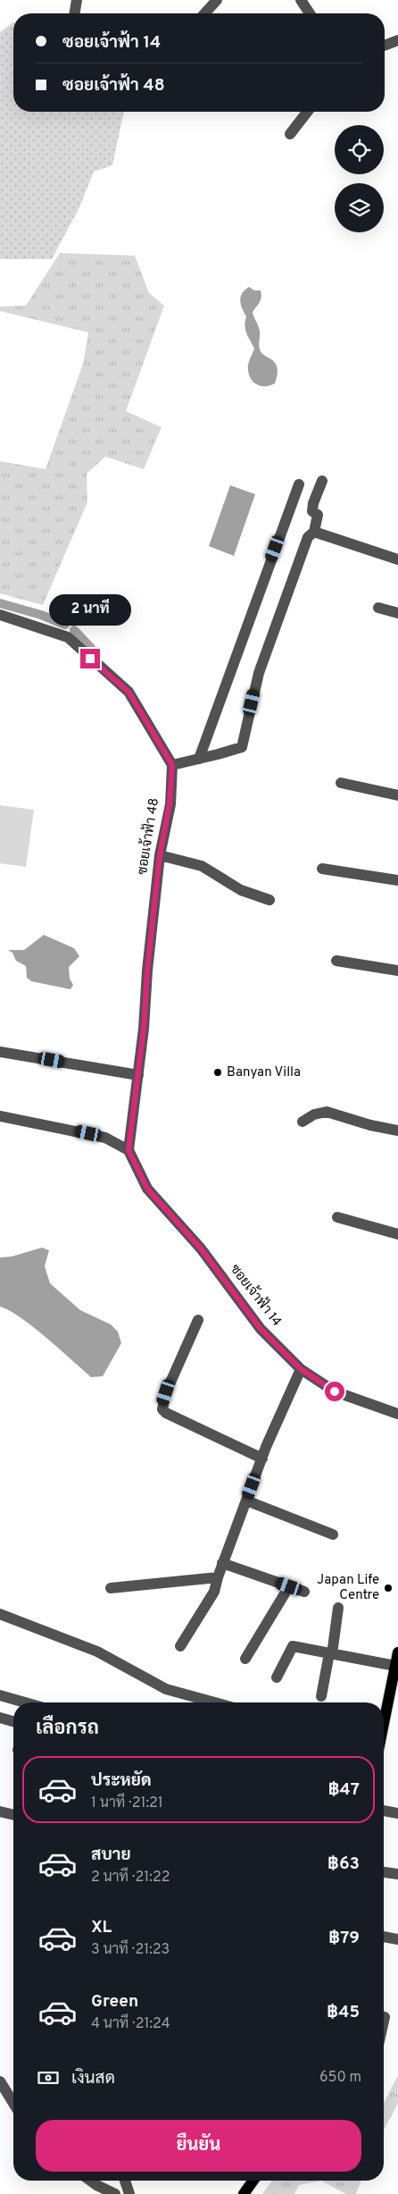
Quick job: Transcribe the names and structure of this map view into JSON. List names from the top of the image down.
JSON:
{
  "streets": {
    "street": ["ซอยเจ้าฟ้า 48", "ซอยเจ้าฟ้า 14"]
  },
  "crossings": [
    ["ซอยเจ้าฟ้า 48", "ซอยเจ้าฟ้า 14"]
  ],
  "places": ["Banyan Villa", "Japan Life Centre"],
  "page": {
    "banner": ["ซอยเจ้าฟ้า 14", "ซอยเจ้าฟ้า 48"],
    "bubble": "2 นาที",
    "heading": "เลือกรถ",
    "list": [
      {
        "name": "ประหยัด",
        "note": "1 นาที · 21:21",
        "value": "฿47"
      },
      {
        "name": "สบาย",
        "note": "2 นาที · 21:22",
        "value": "฿63"
      },
      {
        "name": "XL",
        "note": "3 นาที · 21:23",
        "value": "฿79"
      },
      {
        "name": "Green",
        "note": "4 นาที · 21:24",
        "value": "฿45"
      }
    ],
    "pay": ["เงินสด", "650 m"],
    "buttons": "ยืนยัน"
  }
}
